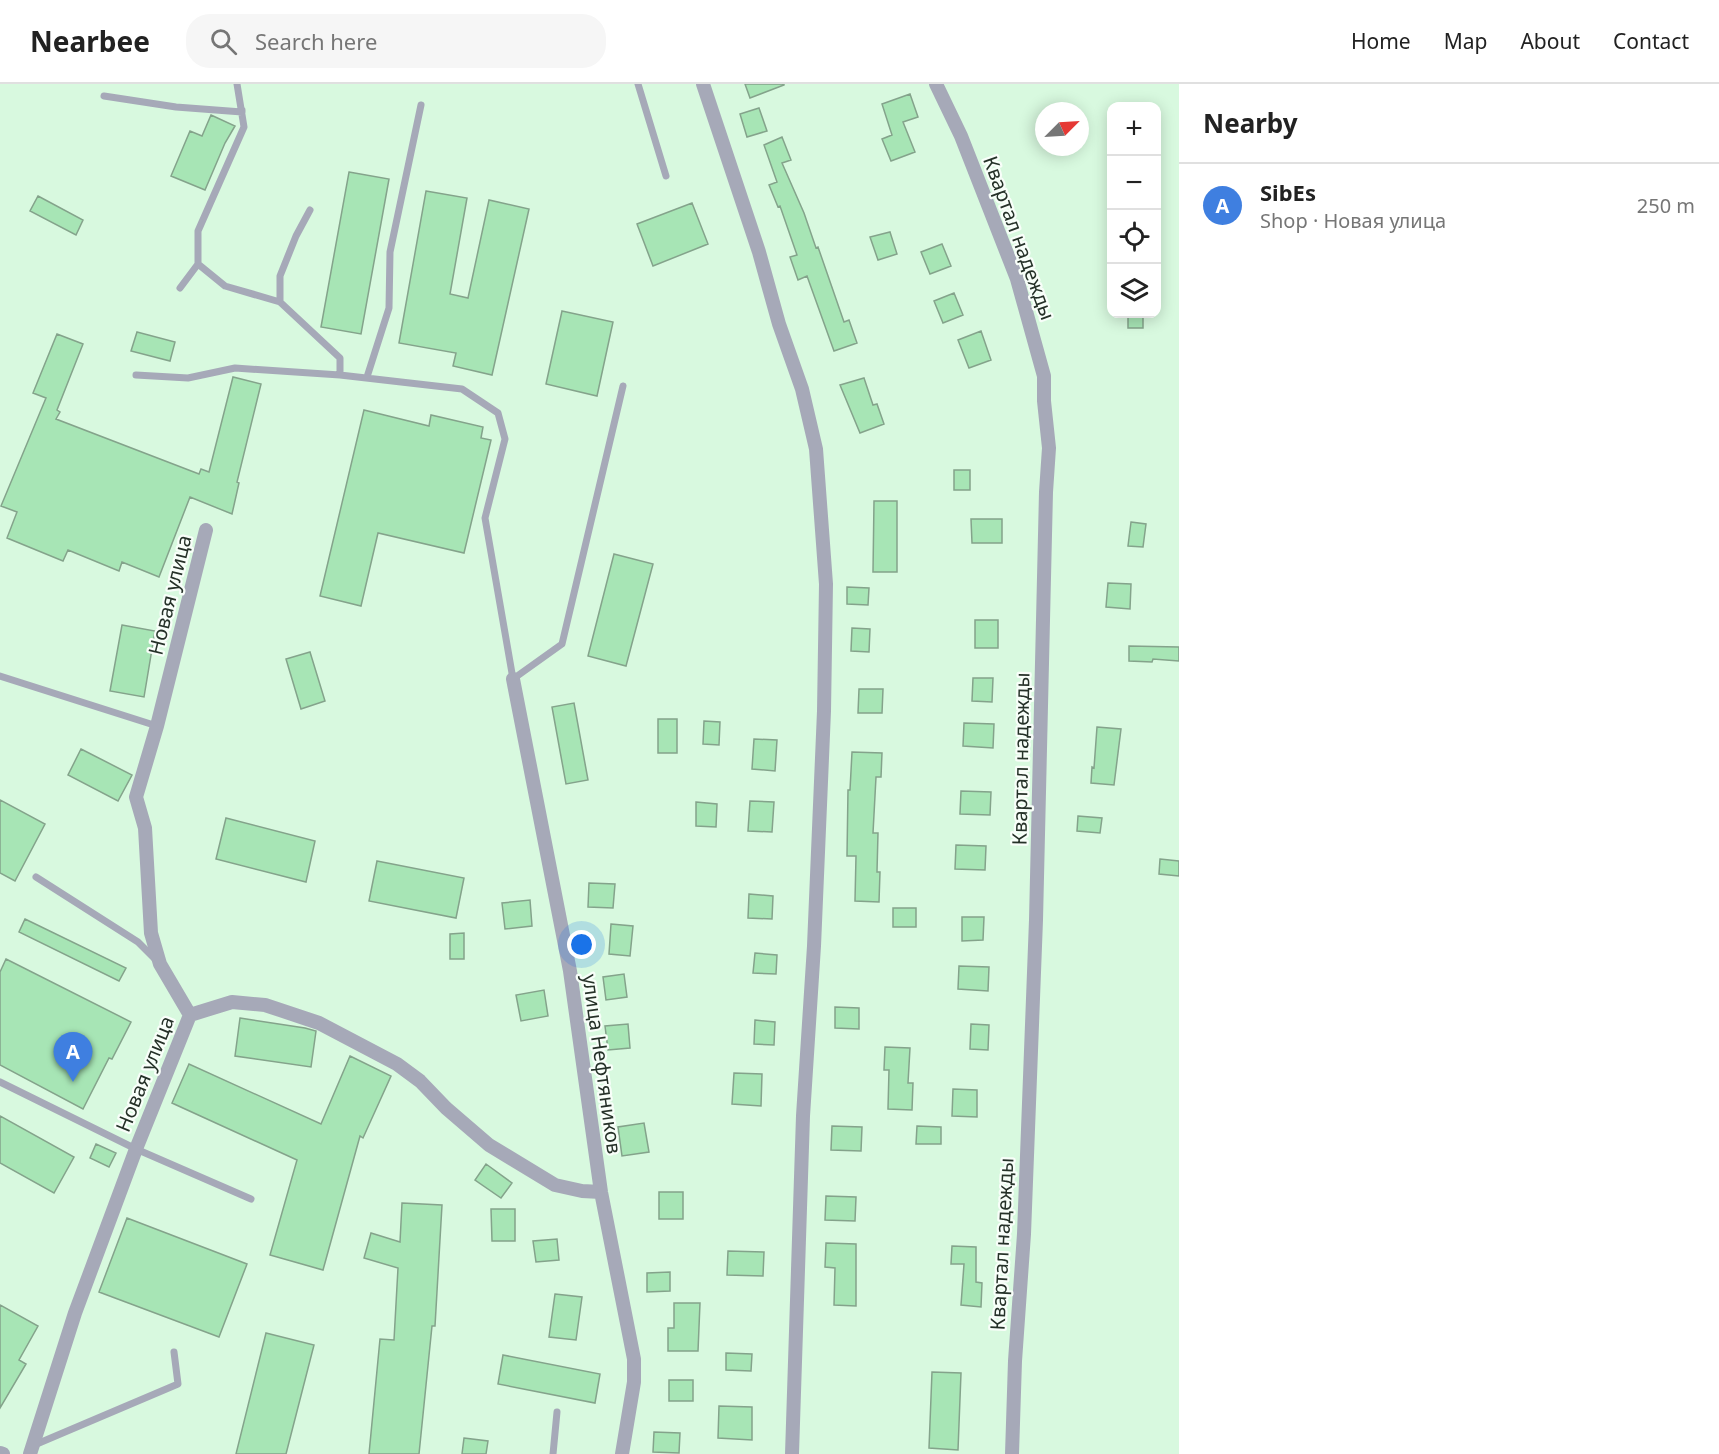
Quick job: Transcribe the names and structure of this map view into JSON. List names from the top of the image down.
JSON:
{
  "streets": {
    "street": ["Квартал надежды", "Новая улица", "улица Нефтяников"]
  },
  "north": "top right",
  "page": {
    "header": "Nearbee",
    "search": "Search here",
    "nav": [
      "Home",
      "Map",
      "About",
      "Contact"
    ],
    "heading": "Nearby",
    "map_buttons": ["+", "−"],
    "list": [
      {
        "mark": "A",
        "name": "SibEs",
        "note": "Shop · Новая улица",
        "value": "250 m"
      }
    ],
    "pins": "A"
  }
}
